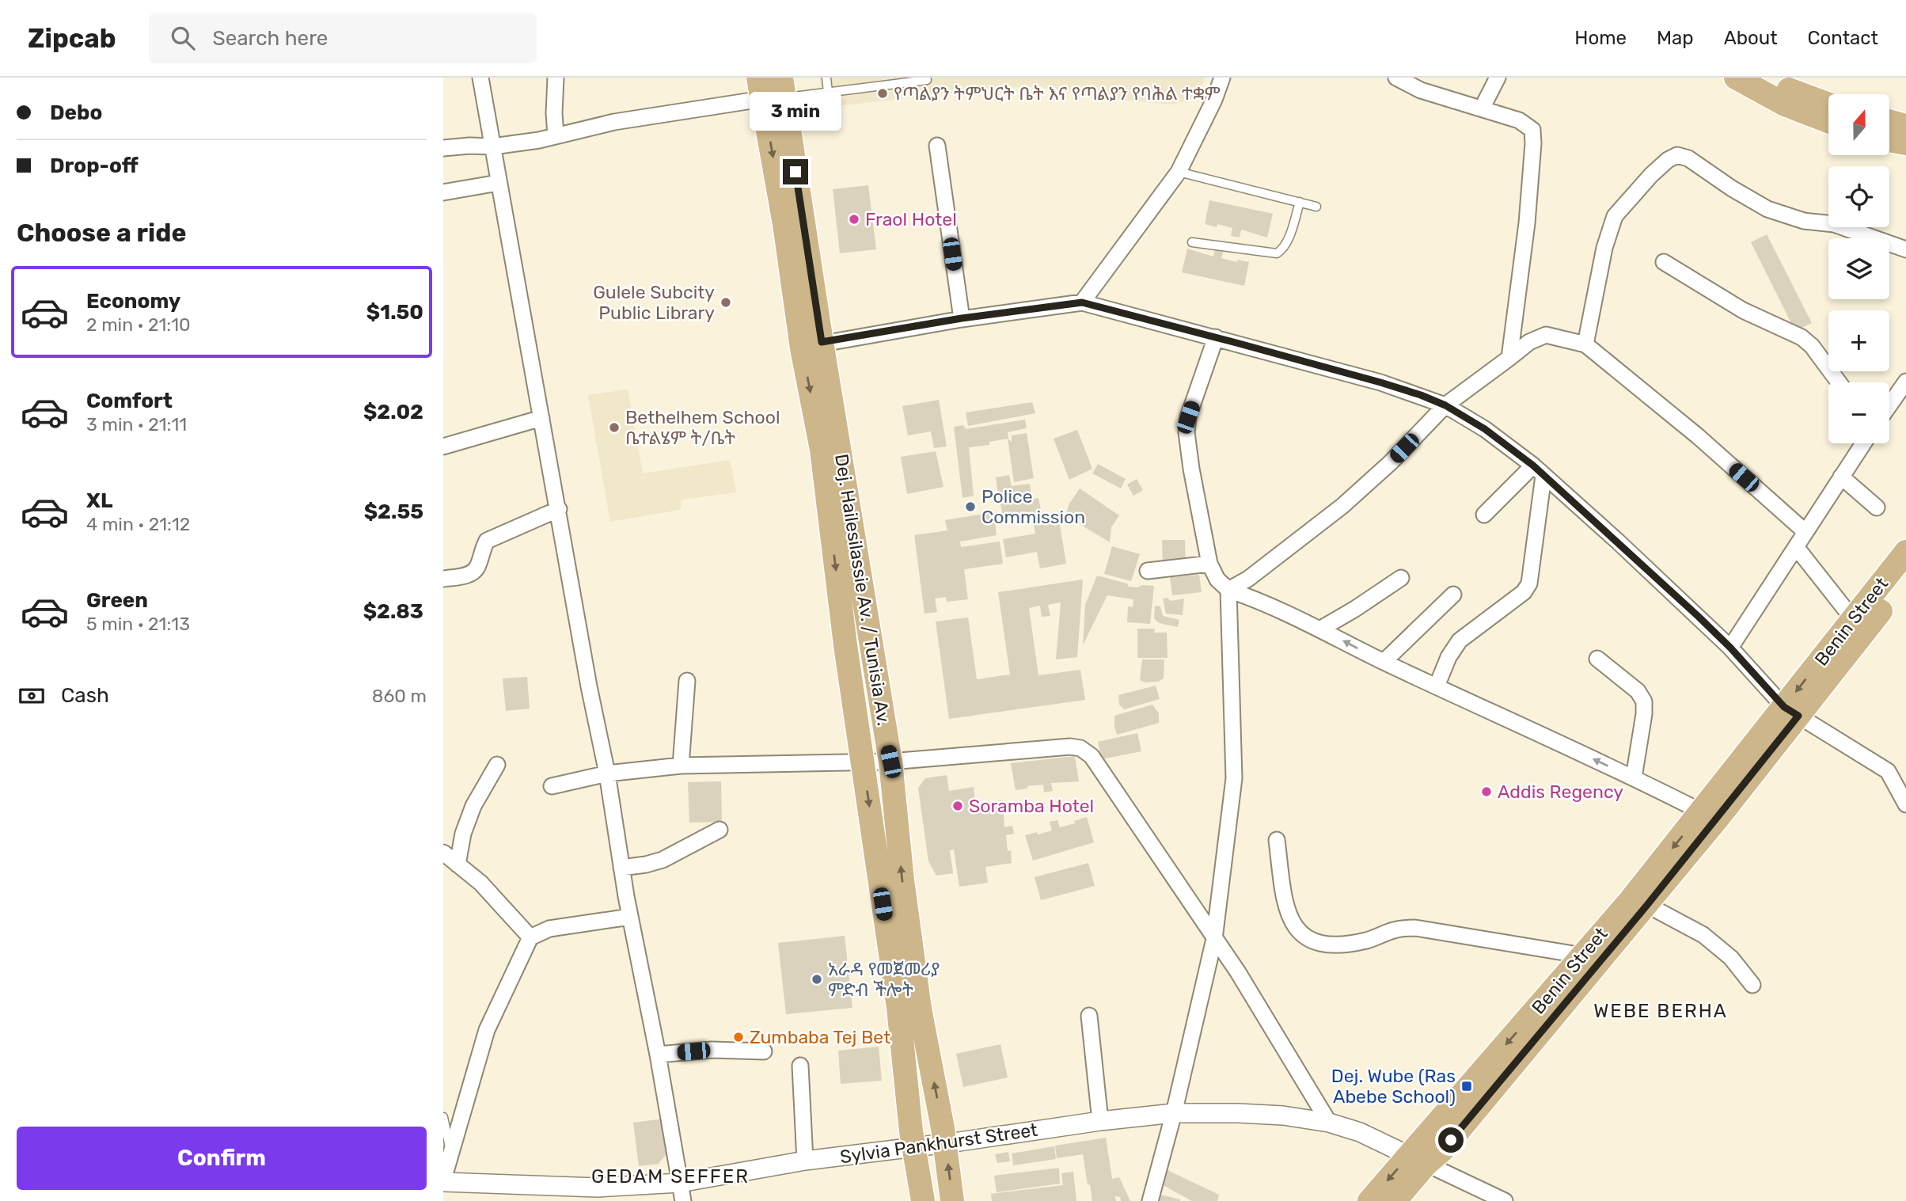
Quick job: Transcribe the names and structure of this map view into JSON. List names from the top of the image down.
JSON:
{
  "streets": {
    "main road": ["Dej. Hailesilassie Av. / Tunisia Av.", "Benin Street"],
    "street": ["Sylvia Pankhurst Street"]
  },
  "crossings": [
    ["Dej. Hailesilassie Av. / Tunisia Av.", "Sylvia Pankhurst Street"],
    ["Benin Street", "Sylvia Pankhurst Street"]
  ],
  "districts": ["WEBE BERHA", "GEDAM SEFFER"],
  "places": {
    "other": [
      "የጣልያን ትምህርት ቤት እና የጣልያን የባሕል ተቋም",
      "Fraol Hotel",
      "Gulele Subcity Public Library",
      "Bethelhem School ቤተልሄም ት/ቤት",
      "Police Commission",
      "Addis Regency",
      "Soramba Hotel",
      "አራዳ የመጀመሪያ ምድብ ችሎት",
      "Zumbaba Tej Bet"
    ],
    "transit": ["Dej. Wube (Ras Abebe School)"]
  },
  "north": "top",
  "page": {
    "header": "Zipcab",
    "search": "Search here",
    "nav": [
      "Home",
      "Map",
      "About",
      "Contact"
    ],
    "banner": ["Debo", "Drop-off"],
    "bubble": "3 min",
    "map_buttons": ["+", "−"],
    "heading": "Choose a ride",
    "list": [
      {
        "name": "Economy",
        "note": "2 min · 21:10",
        "value": "$1.50"
      },
      {
        "name": "Comfort",
        "note": "3 min · 21:11",
        "value": "$2.02"
      },
      {
        "name": "XL",
        "note": "4 min · 21:12",
        "value": "$2.55"
      },
      {
        "name": "Green",
        "note": "5 min · 21:13",
        "value": "$2.83"
      }
    ],
    "pay": ["Cash", "860 m"],
    "buttons": "Confirm"
  }
}
